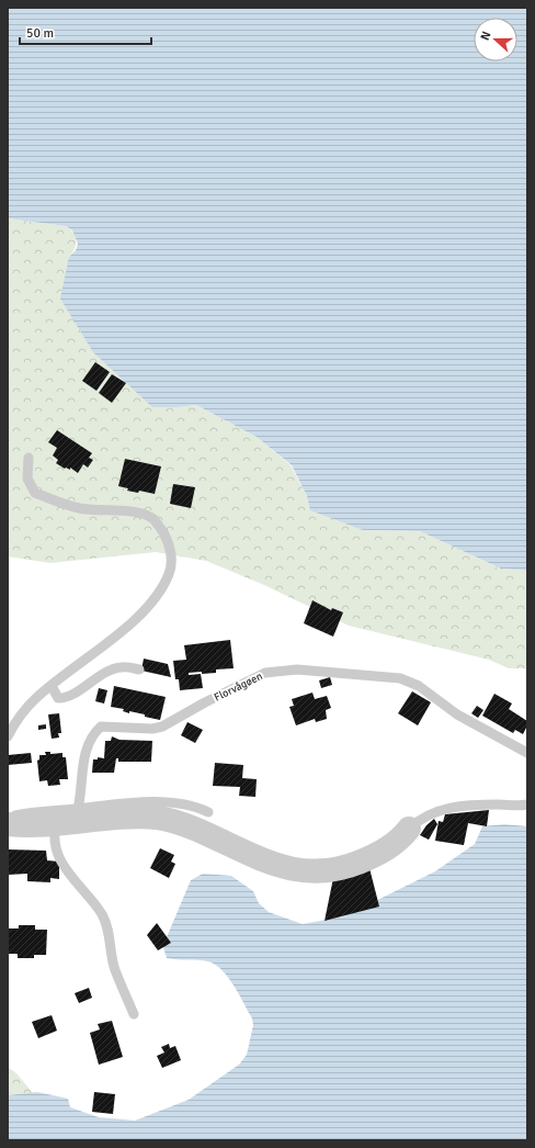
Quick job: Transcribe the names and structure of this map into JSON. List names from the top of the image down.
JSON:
{
  "streets": {
    "lane": ["Florvågøen"]
  },
  "scale_bar": "50 m",
  "north": "left"
}
